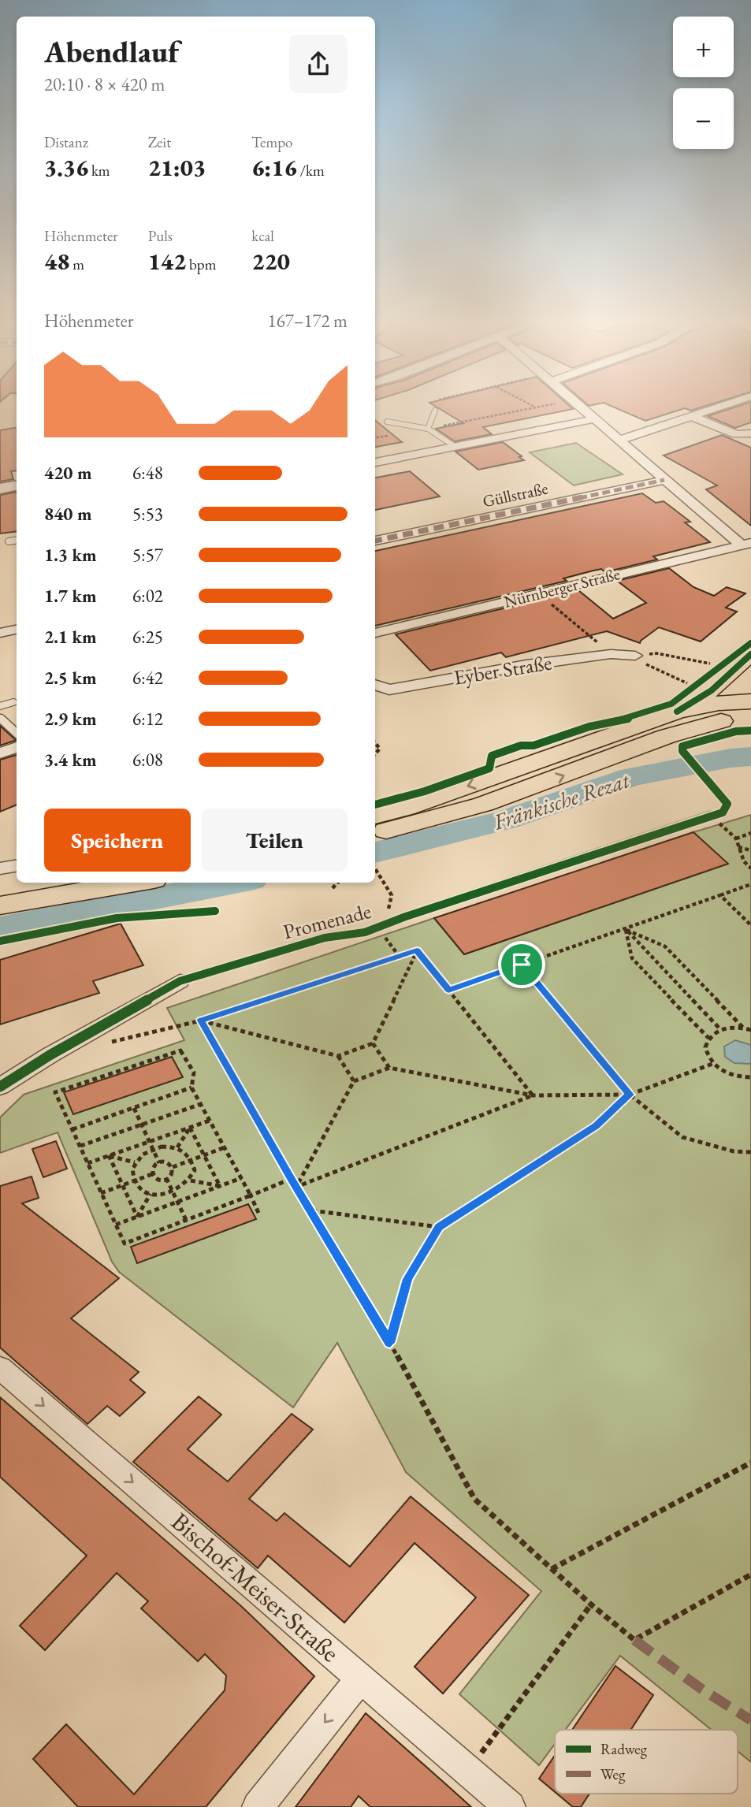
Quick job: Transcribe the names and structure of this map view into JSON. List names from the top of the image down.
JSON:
{
  "streets": {
    "street": [
      "Güllstraße",
      "Nürnberger Straße",
      "Eyber Straße",
      "Promenade",
      "Bischof-Meiser-Straße"
    ]
  },
  "one_way": ["Bischof-Meiser-Straße"],
  "water": ["Fränkische Rezat"],
  "legend": ["Radweg", "Weg"],
  "page": {
    "map_buttons": ["+", "−"],
    "heading": ["Abendlauf", "20:10 · 8 × 420 m"],
    "stats": [
      ["Distanz", "3.36 km"],
      ["Zeit", "21:03"],
      ["Tempo", "6:16 /km"],
      ["Höhenmeter", "48 m"],
      ["Puls", "142 bpm"],
      ["kcal", "220"]
    ],
    "chart": ["Höhenmeter", "167–172 m"],
    "list": [
      {
        "name": "420 m",
        "note": "6:48"
      },
      {
        "name": "840 m",
        "note": "5:53"
      },
      {
        "name": "1.3 km",
        "note": "5:57"
      },
      {
        "name": "1.7 km",
        "note": "6:02"
      },
      {
        "name": "2.1 km",
        "note": "6:25"
      },
      {
        "name": "2.5 km",
        "note": "6:42"
      },
      {
        "name": "2.9 km",
        "note": "6:12"
      },
      {
        "name": "3.4 km",
        "note": "6:08"
      }
    ],
    "buttons": ["Speichern", "Teilen"]
  }
}
